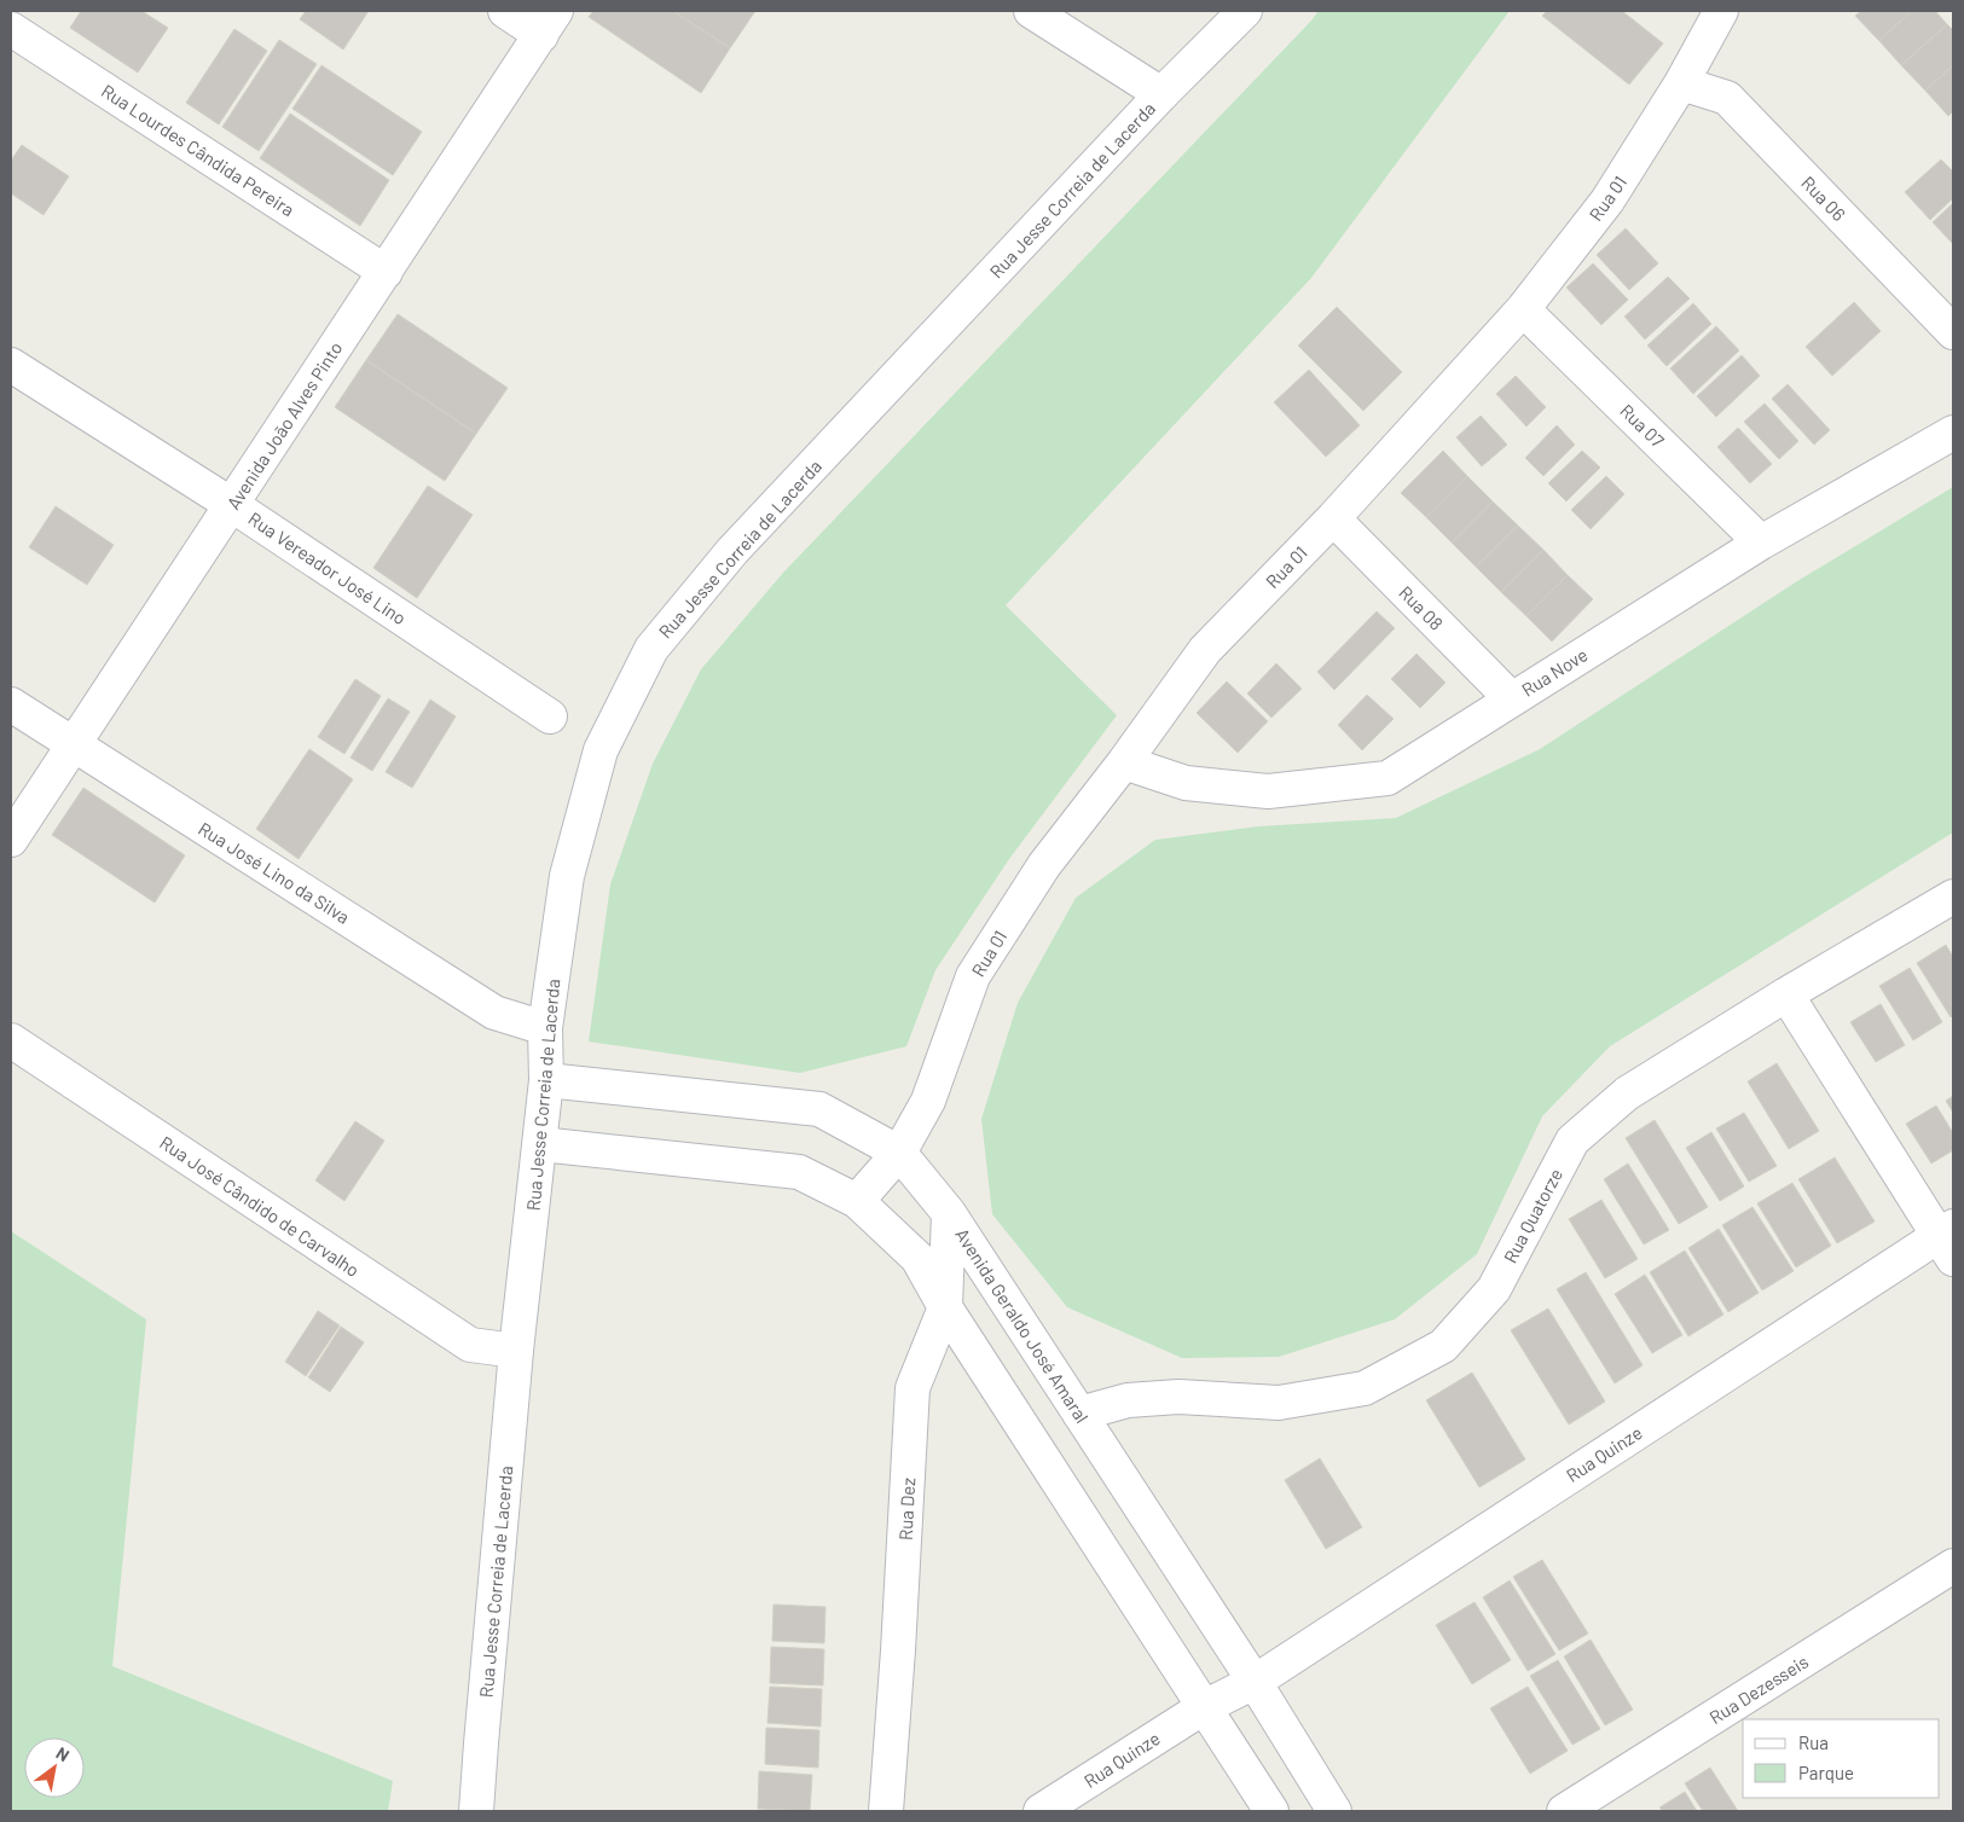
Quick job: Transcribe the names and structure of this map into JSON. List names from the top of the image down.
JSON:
{
  "streets": {
    "street": [
      "Rua Lourdes Cândida Pereira",
      "Rua Jesse Correia de Lacerda",
      "Rua 01",
      "Rua 06",
      "Avenida João Alves Pinto",
      "Rua 07",
      "Rua Vereador José Lino",
      "Rua 08",
      "Rua Nove",
      "Rua José Lino da Silva",
      "Rua José Cândido de Carvalho",
      "Rua Quatorze",
      "Avenida Geraldo José Amaral",
      "Rua Quinze",
      "Rua Dez",
      "Rua Dezesseis"
    ]
  },
  "crossings": [
    ["Rua Lourdes Cândida Pereira", "Avenida João Alves Pinto"],
    ["Rua Jesse Correia de Lacerda", "Rua José Lino da Silva"],
    ["Rua Jesse Correia de Lacerda", "Rua José Cândido de Carvalho"],
    ["Rua Jesse Correia de Lacerda", "Avenida Geraldo José Amaral"],
    ["Rua 01", "Rua 06"],
    ["Rua 01", "Rua 07"],
    ["Rua 01", "Rua 08"],
    ["Rua 01", "Rua Nove"],
    ["Rua 01", "Avenida Geraldo José Amaral"],
    ["Avenida João Alves Pinto", "Rua Vereador José Lino"],
    ["Avenida João Alves Pinto", "Rua José Lino da Silva"],
    ["Rua 07", "Rua Nove"],
    ["Rua 08", "Rua Nove"],
    ["Rua Quatorze", "Avenida Geraldo José Amaral"],
    ["Avenida Geraldo José Amaral", "Rua Quinze"],
    ["Avenida Geraldo José Amaral", "Rua Dez"]
  ],
  "legend": ["Rua", "Parque"],
  "north": "top right"
}
